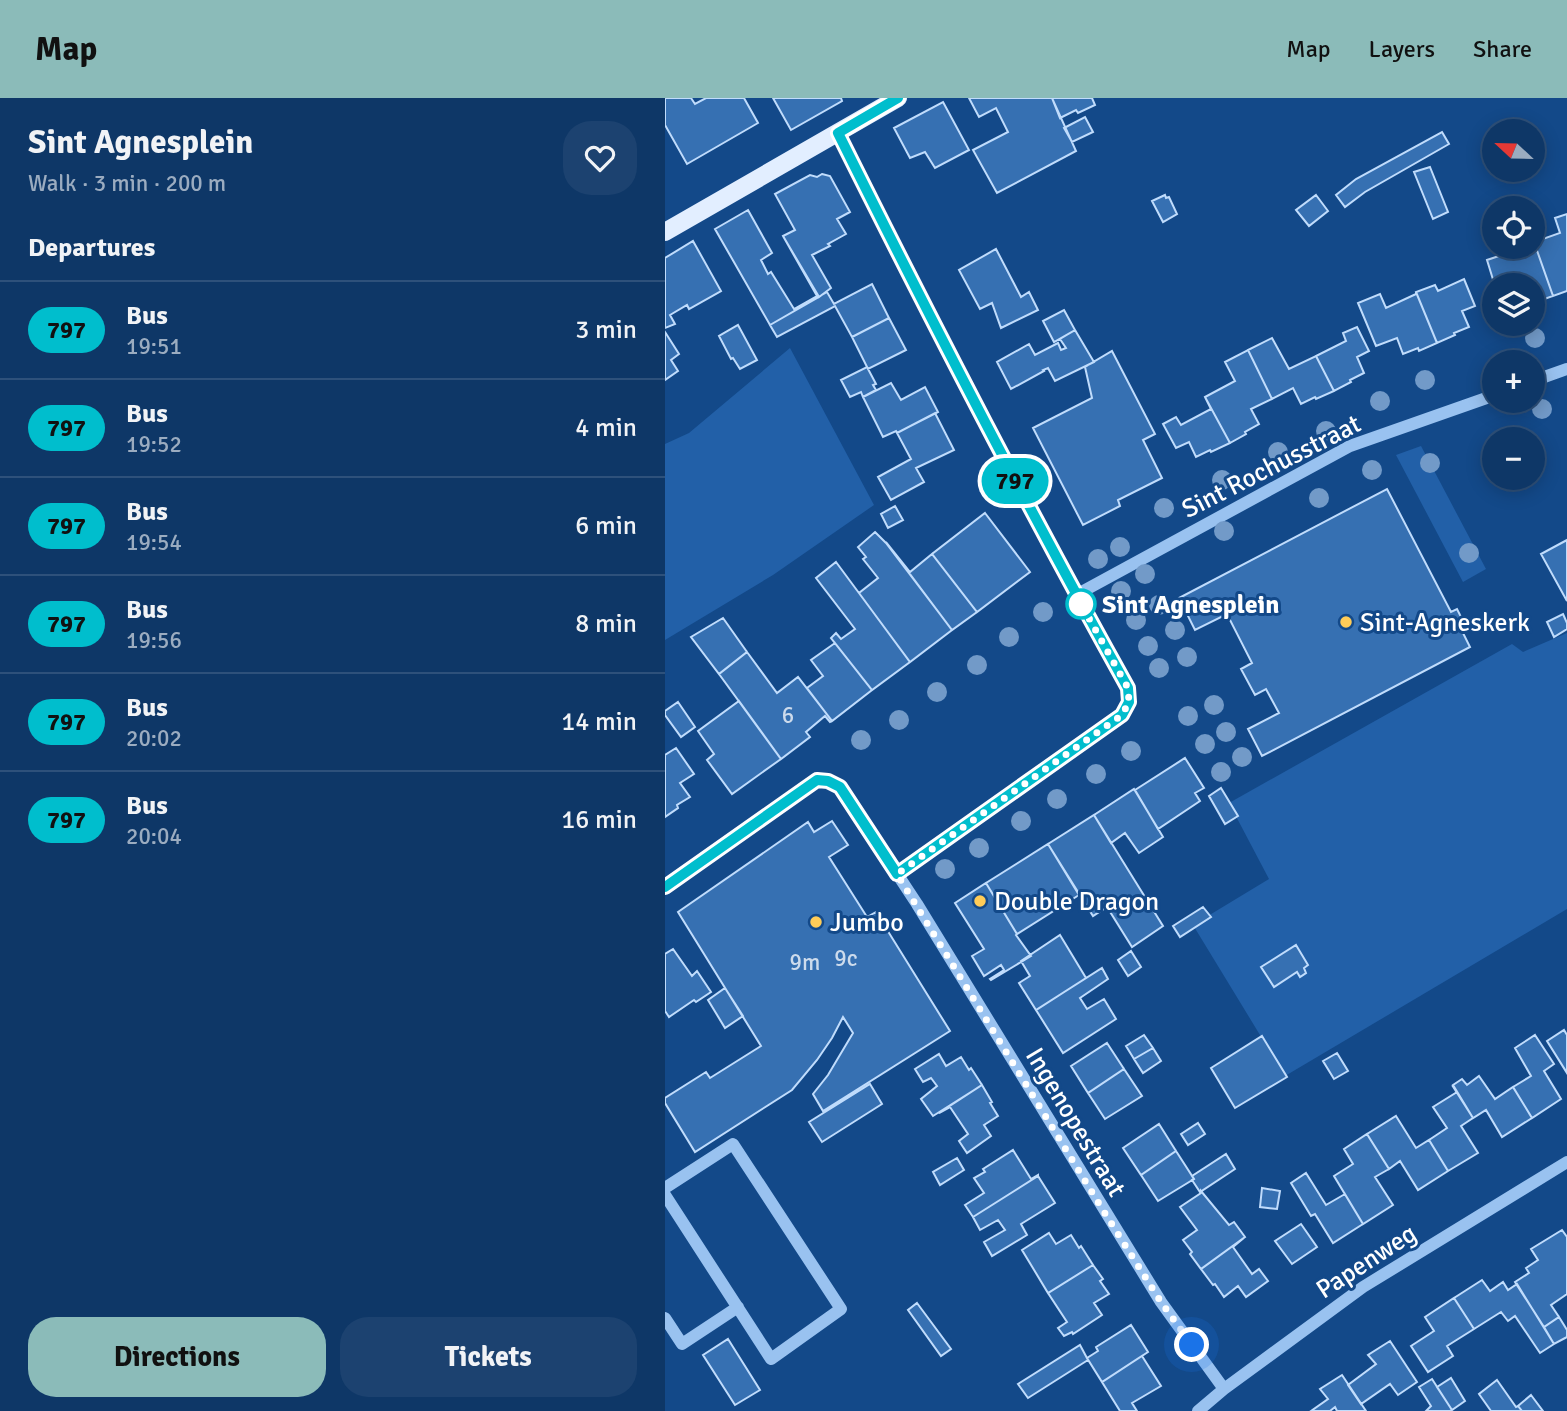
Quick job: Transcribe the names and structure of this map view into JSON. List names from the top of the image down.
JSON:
{
  "streets": {
    "street": ["Sint Rochusstraat", "Ingenopestraat", "Papenweg"]
  },
  "crossings": [
    ["Ingenopestraat", "Papenweg"]
  ],
  "places": [
    "Sint Agnesplein",
    "Sint-Agneskerk",
    "Double Dragon",
    "Jumbo"
  ],
  "lines": ["bus line 797"],
  "house_numbers": ["6", "9c", "9m"],
  "north": "left",
  "page": {
    "header": "Map",
    "nav": ["Map", "Layers", "Share"],
    "heading": [
      ["Sint Agnesplein", "Walk · 3 min · 200 m"],
      "Departures"
    ],
    "on_map": "797",
    "map_buttons": ["+", "−"],
    "list": [
      {
        "mark": "797",
        "name": "Bus",
        "note": "19:51",
        "value": "3 min"
      },
      {
        "mark": "797",
        "name": "Bus",
        "note": "19:52",
        "value": "4 min"
      },
      {
        "mark": "797",
        "name": "Bus",
        "note": "19:54",
        "value": "6 min"
      },
      {
        "mark": "797",
        "name": "Bus",
        "note": "19:56",
        "value": "8 min"
      },
      {
        "mark": "797",
        "name": "Bus",
        "note": "20:02",
        "value": "14 min"
      },
      {
        "mark": "797",
        "name": "Bus",
        "note": "20:04",
        "value": "16 min"
      }
    ],
    "buttons": ["Directions", "Tickets"]
  }
}
